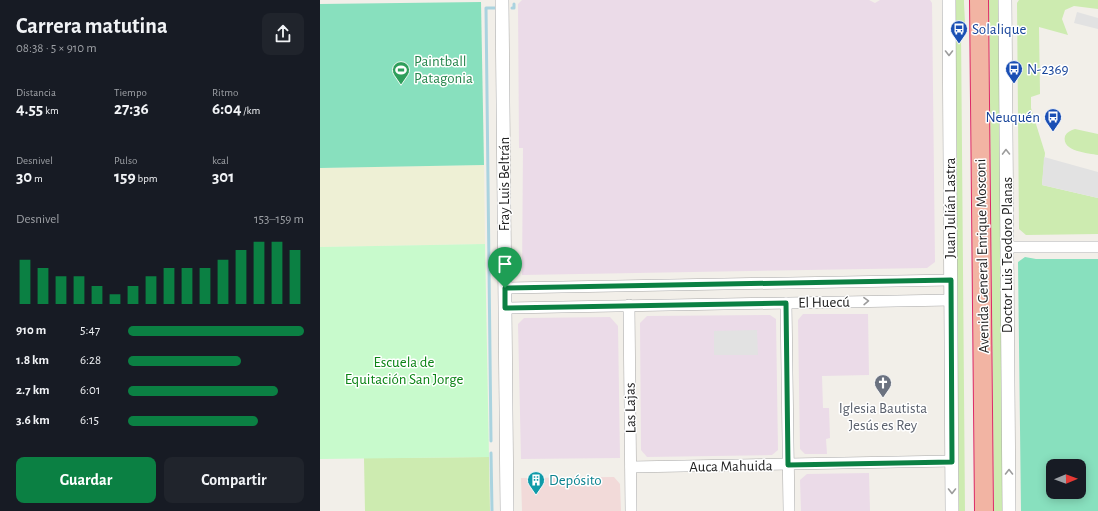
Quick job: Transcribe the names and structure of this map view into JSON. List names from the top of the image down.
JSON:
{
  "streets": {
    "highway": ["Avenida General Enrique Mosconi"],
    "street": [
      "Fray Luis Beltrán",
      "Juan Julián Lastra",
      "Doctor Luis Teodoro Planas",
      "El Huecú",
      "Las Lajas",
      "Auca Mahuida"
    ]
  },
  "crossings": [
    ["Fray Luis Beltrán", "El Huecú"],
    ["Juan Julián Lastra", "El Huecú"],
    ["Juan Julián Lastra", "Auca Mahuida"],
    ["El Huecú", "Las Lajas"],
    ["Las Lajas", "Auca Mahuida"]
  ],
  "one_way": ["Juan Julián Lastra", "Doctor Luis Teodoro Planas"],
  "parks": ["Escuela de Equitación San Jorge"],
  "places": {
    "bus stop": ["Solalique", "N-2369", "Neuquén"],
    "sports": ["Paintball Patagonia"],
    "church": ["Iglesia Bautista Jesús es Rey"],
    "building": ["Depósito"]
  },
  "north": "right",
  "page": {
    "heading": ["Carrera matutina", "08:38 · 5 × 910 m"],
    "stats": [
      ["Distancia", "4.55 km"],
      ["Tiempo", "27:36"],
      ["Ritmo", "6:04 /km"],
      ["Desnivel", "30 m"],
      ["Pulso", "159 bpm"],
      ["kcal", "301"]
    ],
    "chart": ["Desnivel", "153–159 m"],
    "list": [
      {
        "name": "910 m",
        "note": "5:47"
      },
      {
        "name": "1.8 km",
        "note": "6:28"
      },
      {
        "name": "2.7 km",
        "note": "6:01"
      },
      {
        "name": "3.6 km",
        "note": "6:15"
      }
    ],
    "buttons": ["Guardar", "Compartir"]
  }
}
